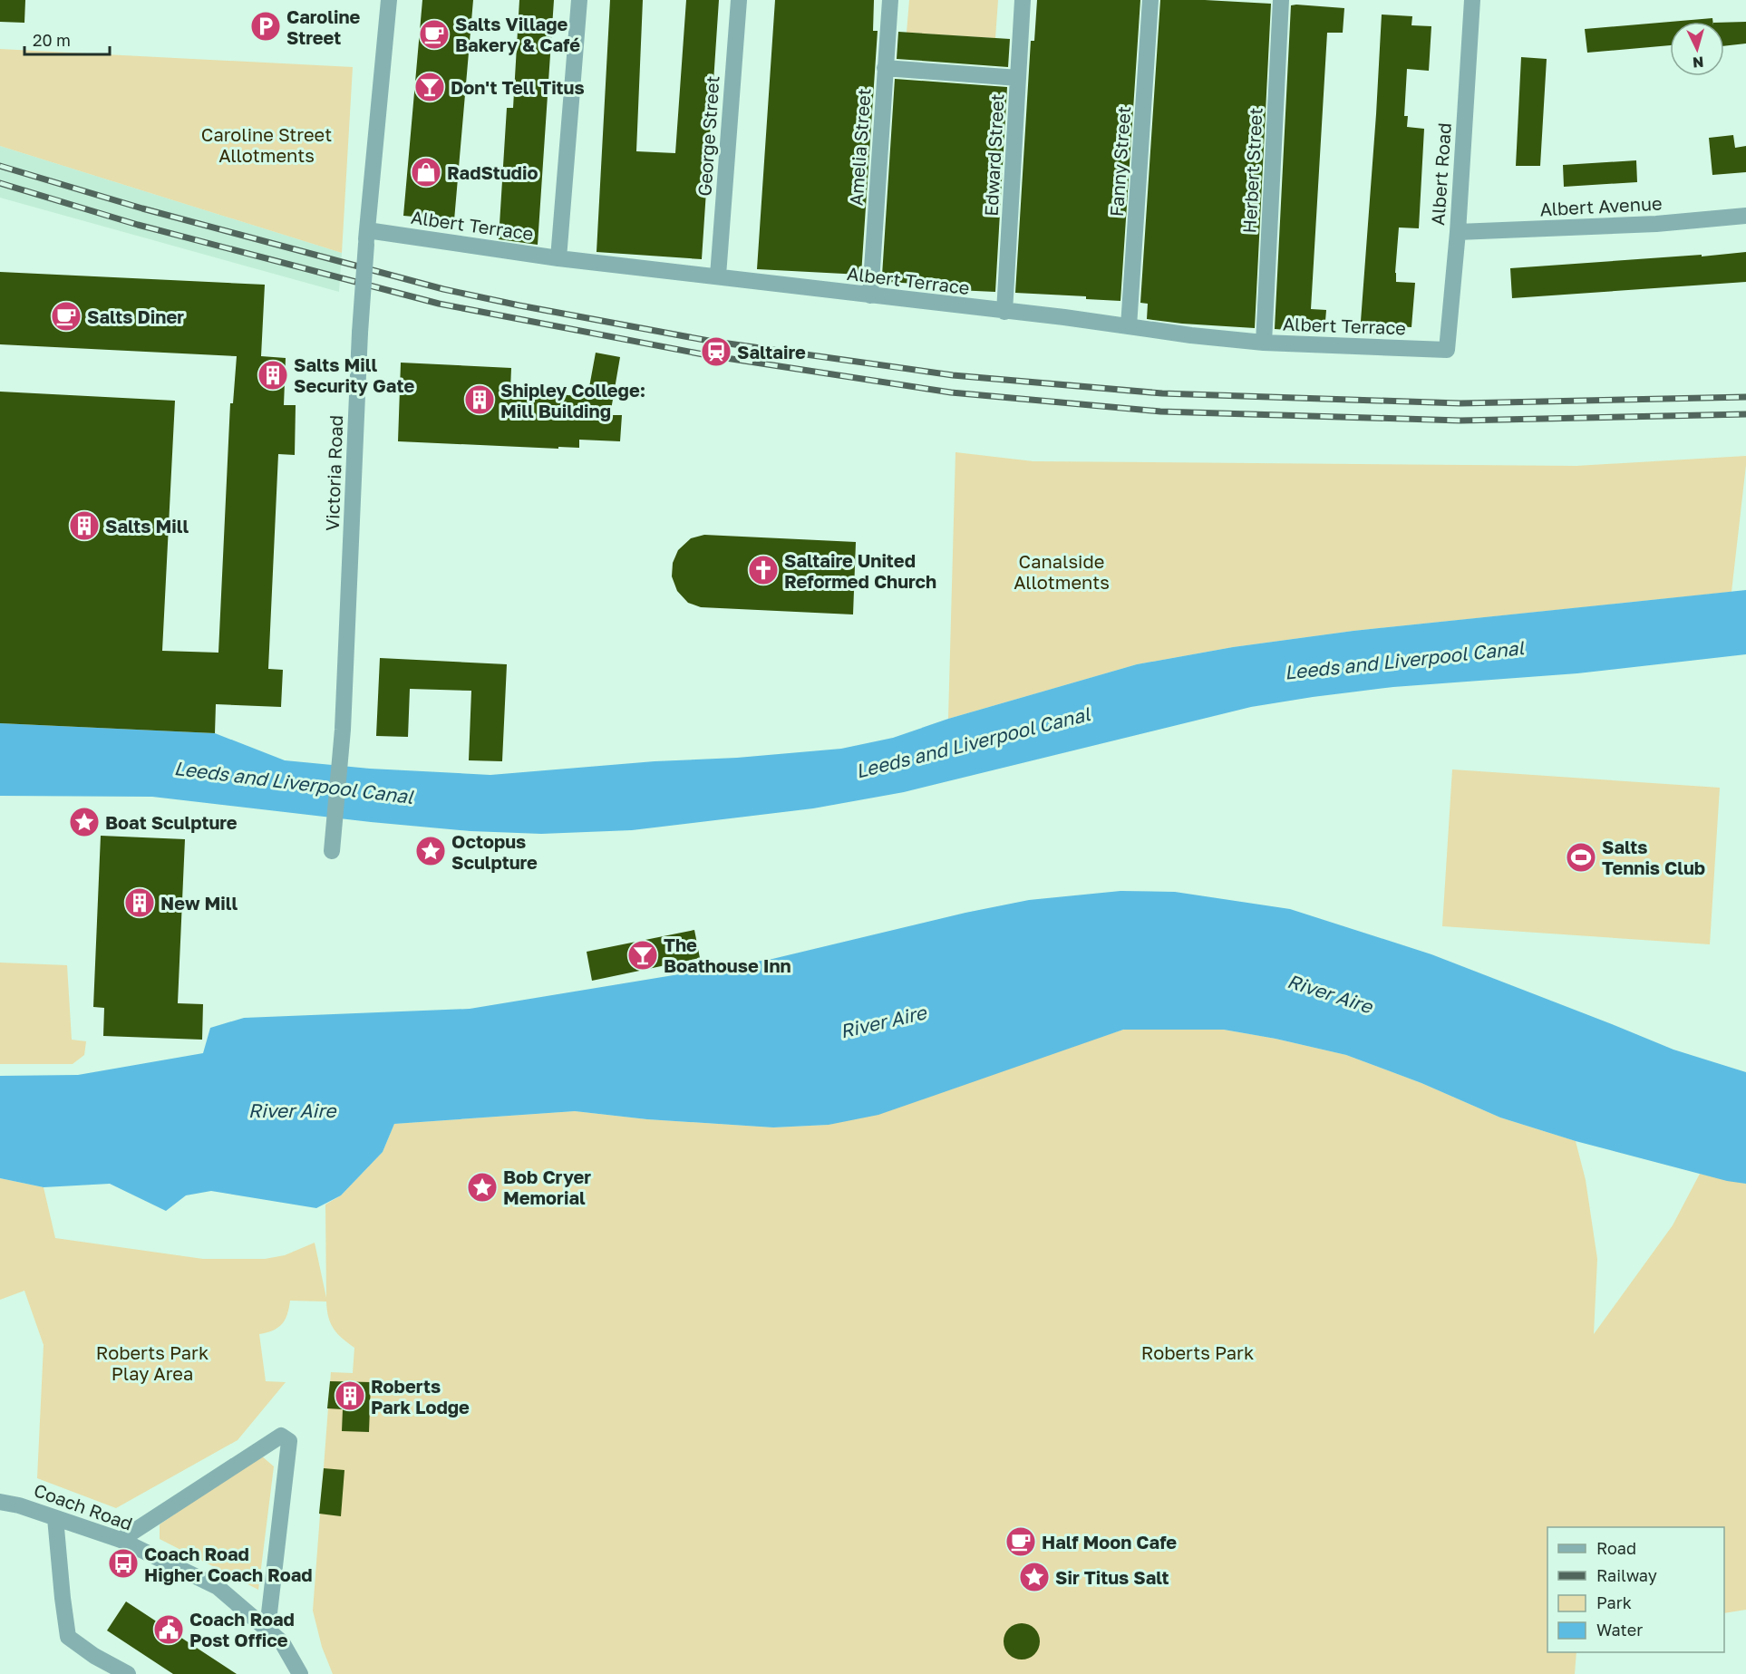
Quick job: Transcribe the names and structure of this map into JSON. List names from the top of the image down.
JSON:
{
  "streets": {
    "street": [
      "George Street",
      "Amelia Street",
      "Edward Street",
      "Fanny Street",
      "Herbert Street",
      "Albert Road",
      "Albert Avenue",
      "Albert Terrace",
      "Victoria Road",
      "Coach Road"
    ]
  },
  "crossings": [
    ["George Street", "Albert Terrace"],
    ["Amelia Street", "Albert Terrace"],
    ["Edward Street", "Albert Terrace"],
    ["Fanny Street", "Albert Terrace"],
    ["Herbert Street", "Albert Terrace"],
    ["Albert Road", "Albert Avenue"],
    ["Albert Road", "Albert Terrace"],
    ["Albert Terrace", "Victoria Road"]
  ],
  "water": ["Leeds and Liverpool Canal", "River Aire"],
  "parks": [
    "Caroline Street Allotments",
    "Canalside Allotments",
    "Roberts Park Play Area",
    "Roberts Park"
  ],
  "places": {
    "parking": ["Caroline Street"],
    "cafe": ["Salts Village Bakery & Café", "Salts Diner", "Half Moon Cafe"],
    "bar": ["Don't Tell Titus", "The Boathouse Inn"],
    "shop": ["RadStudio"],
    "station": ["Saltaire"],
    "building": [
      "Salts Mill Security Gate",
      "Shipley College: Mill Building",
      "Salts Mill",
      "New Mill",
      "Roberts Park Lodge"
    ],
    "church": ["Saltaire United Reformed Church"],
    "place": [
      "Boat Sculpture",
      "Octopus Sculpture",
      "Bob Cryer Memorial",
      "Sir Titus Salt"
    ],
    "sports": ["Salts Tennis Club"],
    "bus stop": ["Coach Road Higher Coach Road"],
    "public building": ["Coach Road Post Office"]
  },
  "legend": [
    "Road",
    "Railway",
    "Park",
    "Water"
  ],
  "scale_bar": "20 m",
  "north": "bottom"
}
